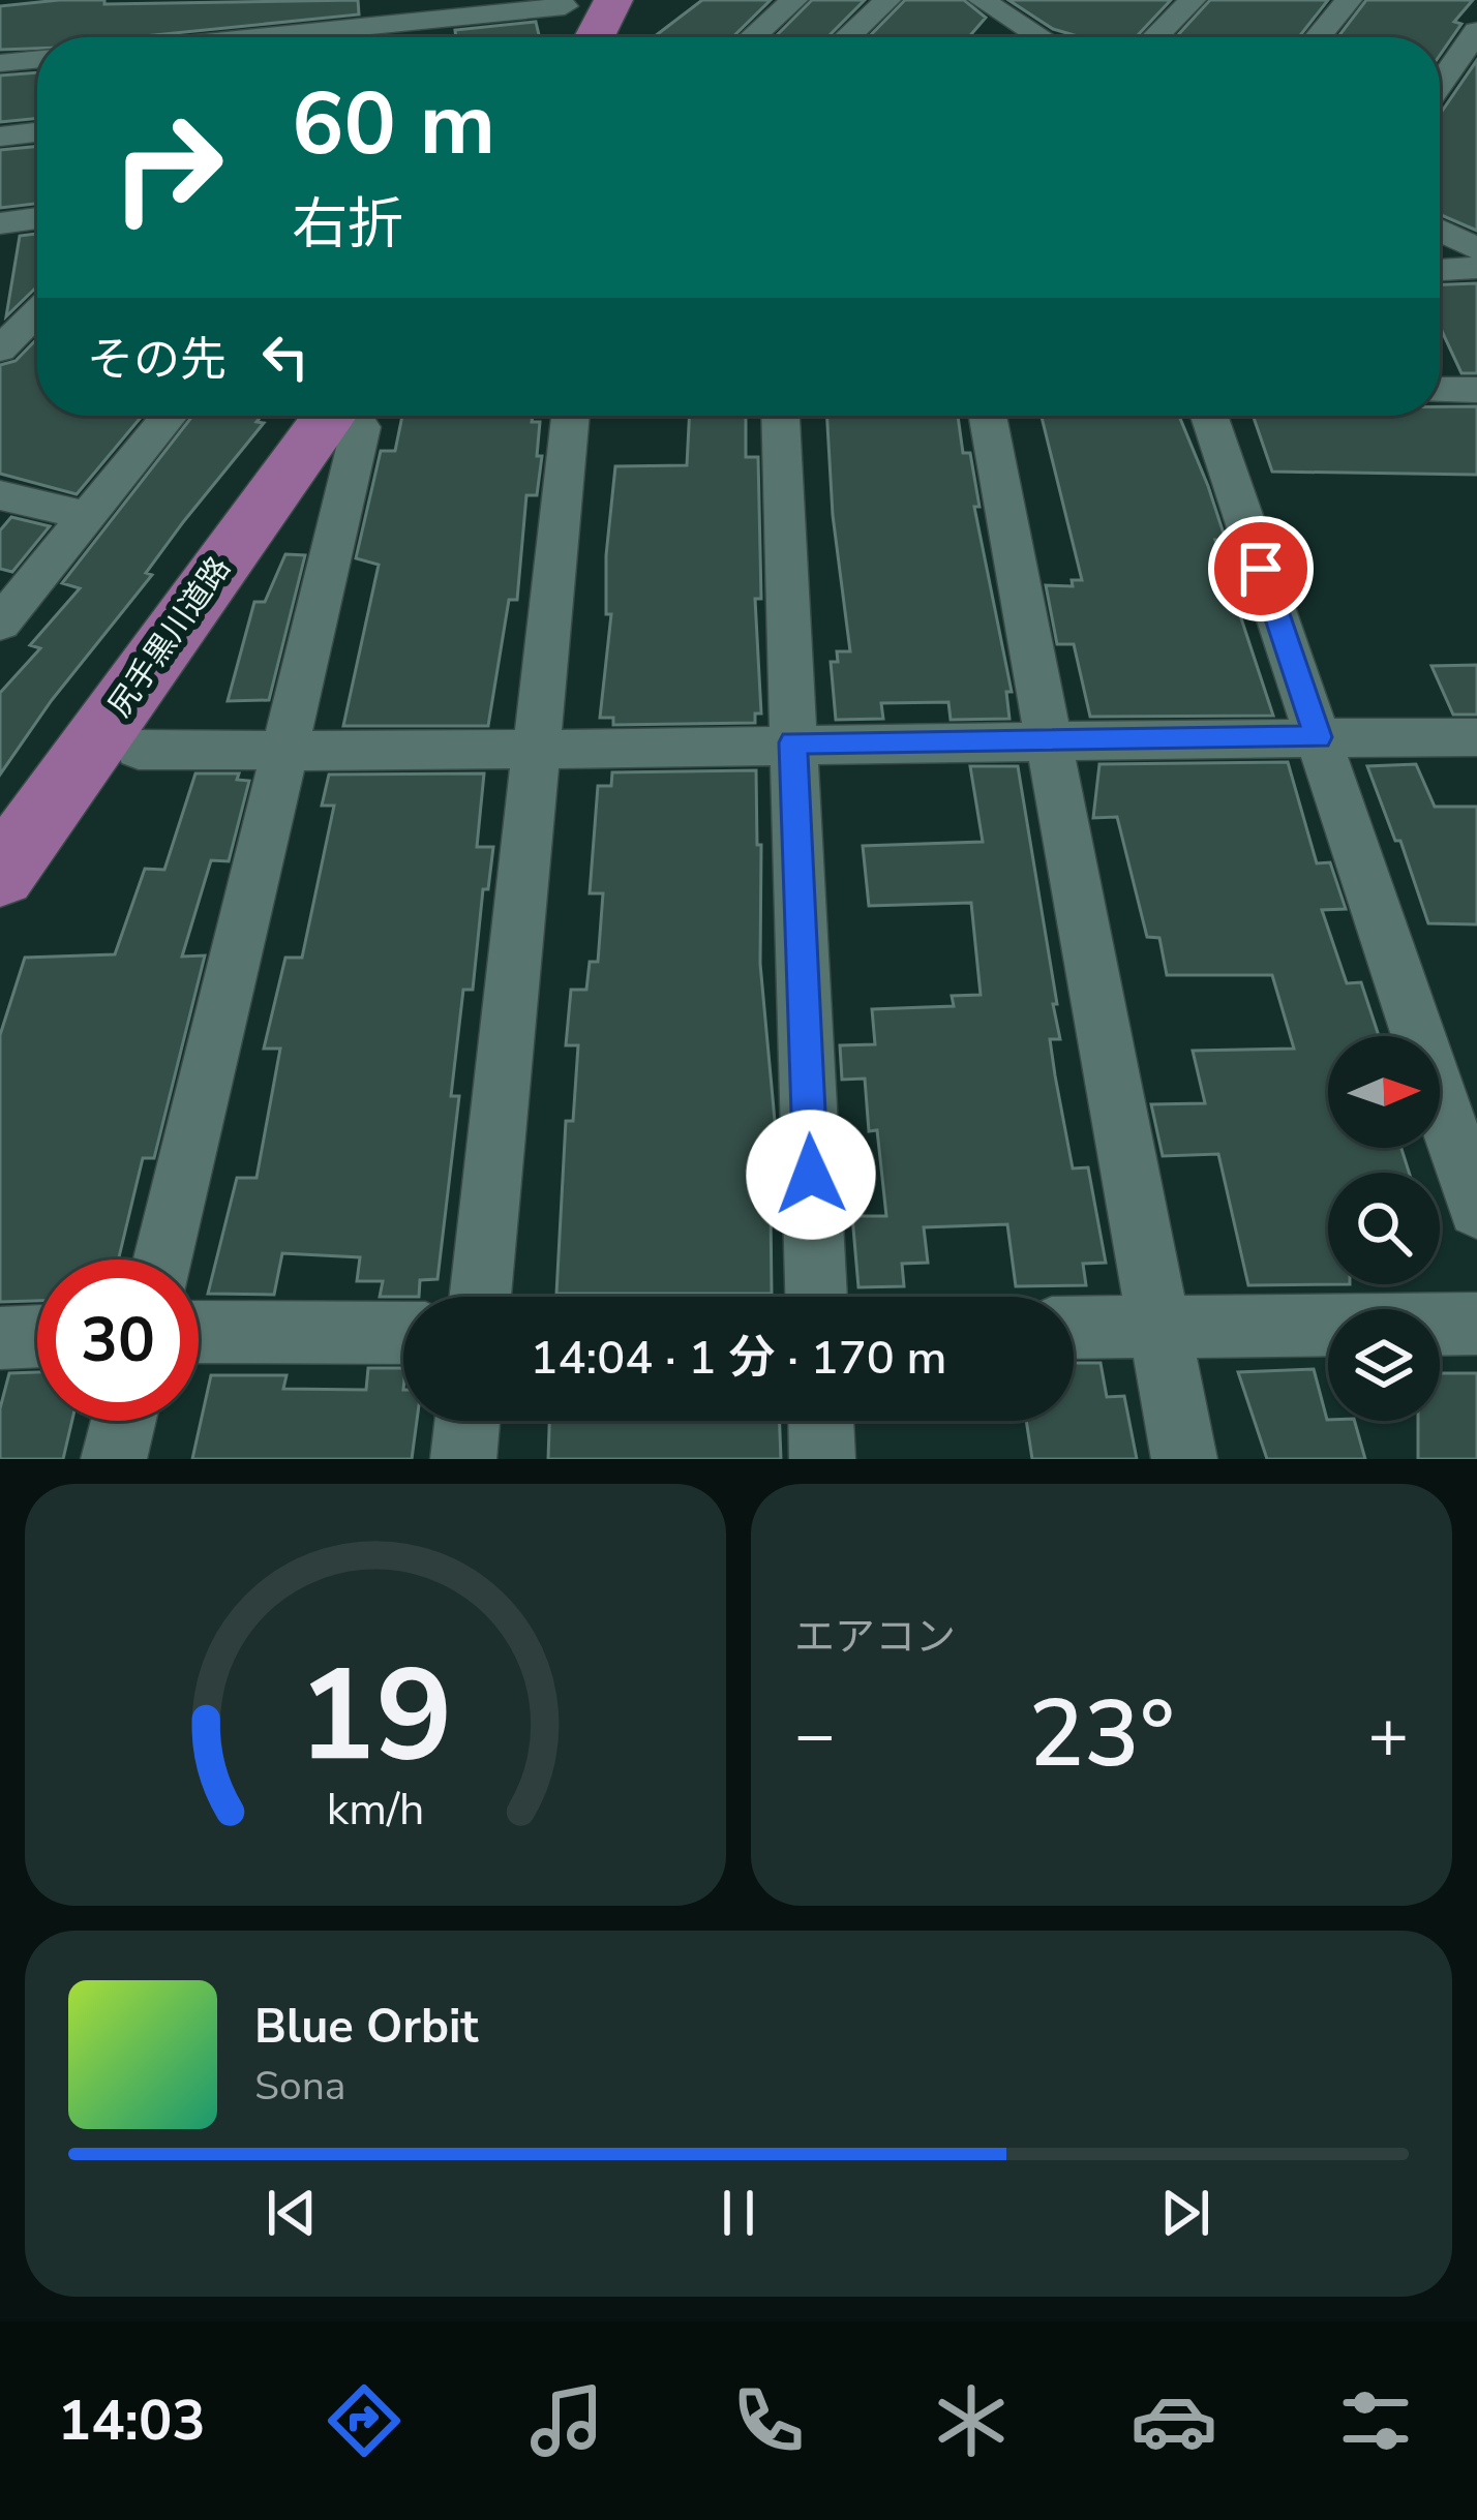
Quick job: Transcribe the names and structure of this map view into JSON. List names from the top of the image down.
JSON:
{
  "streets": {
    "main road": ["尻手黒川道路"]
  },
  "north": "right",
  "page": {
    "turn": ["60 m", "右折"],
    "then": "その先",
    "limit": "30",
    "trip": "14:04 · 1 分 · 170 m",
    "tile": "エアコン",
    "heat": ["−", "23°", "+"],
    "song": ["Blue Orbit", "Sona"],
    "tabs": "14:03",
    "gauge": ["19", "km/h"]
  }
}
